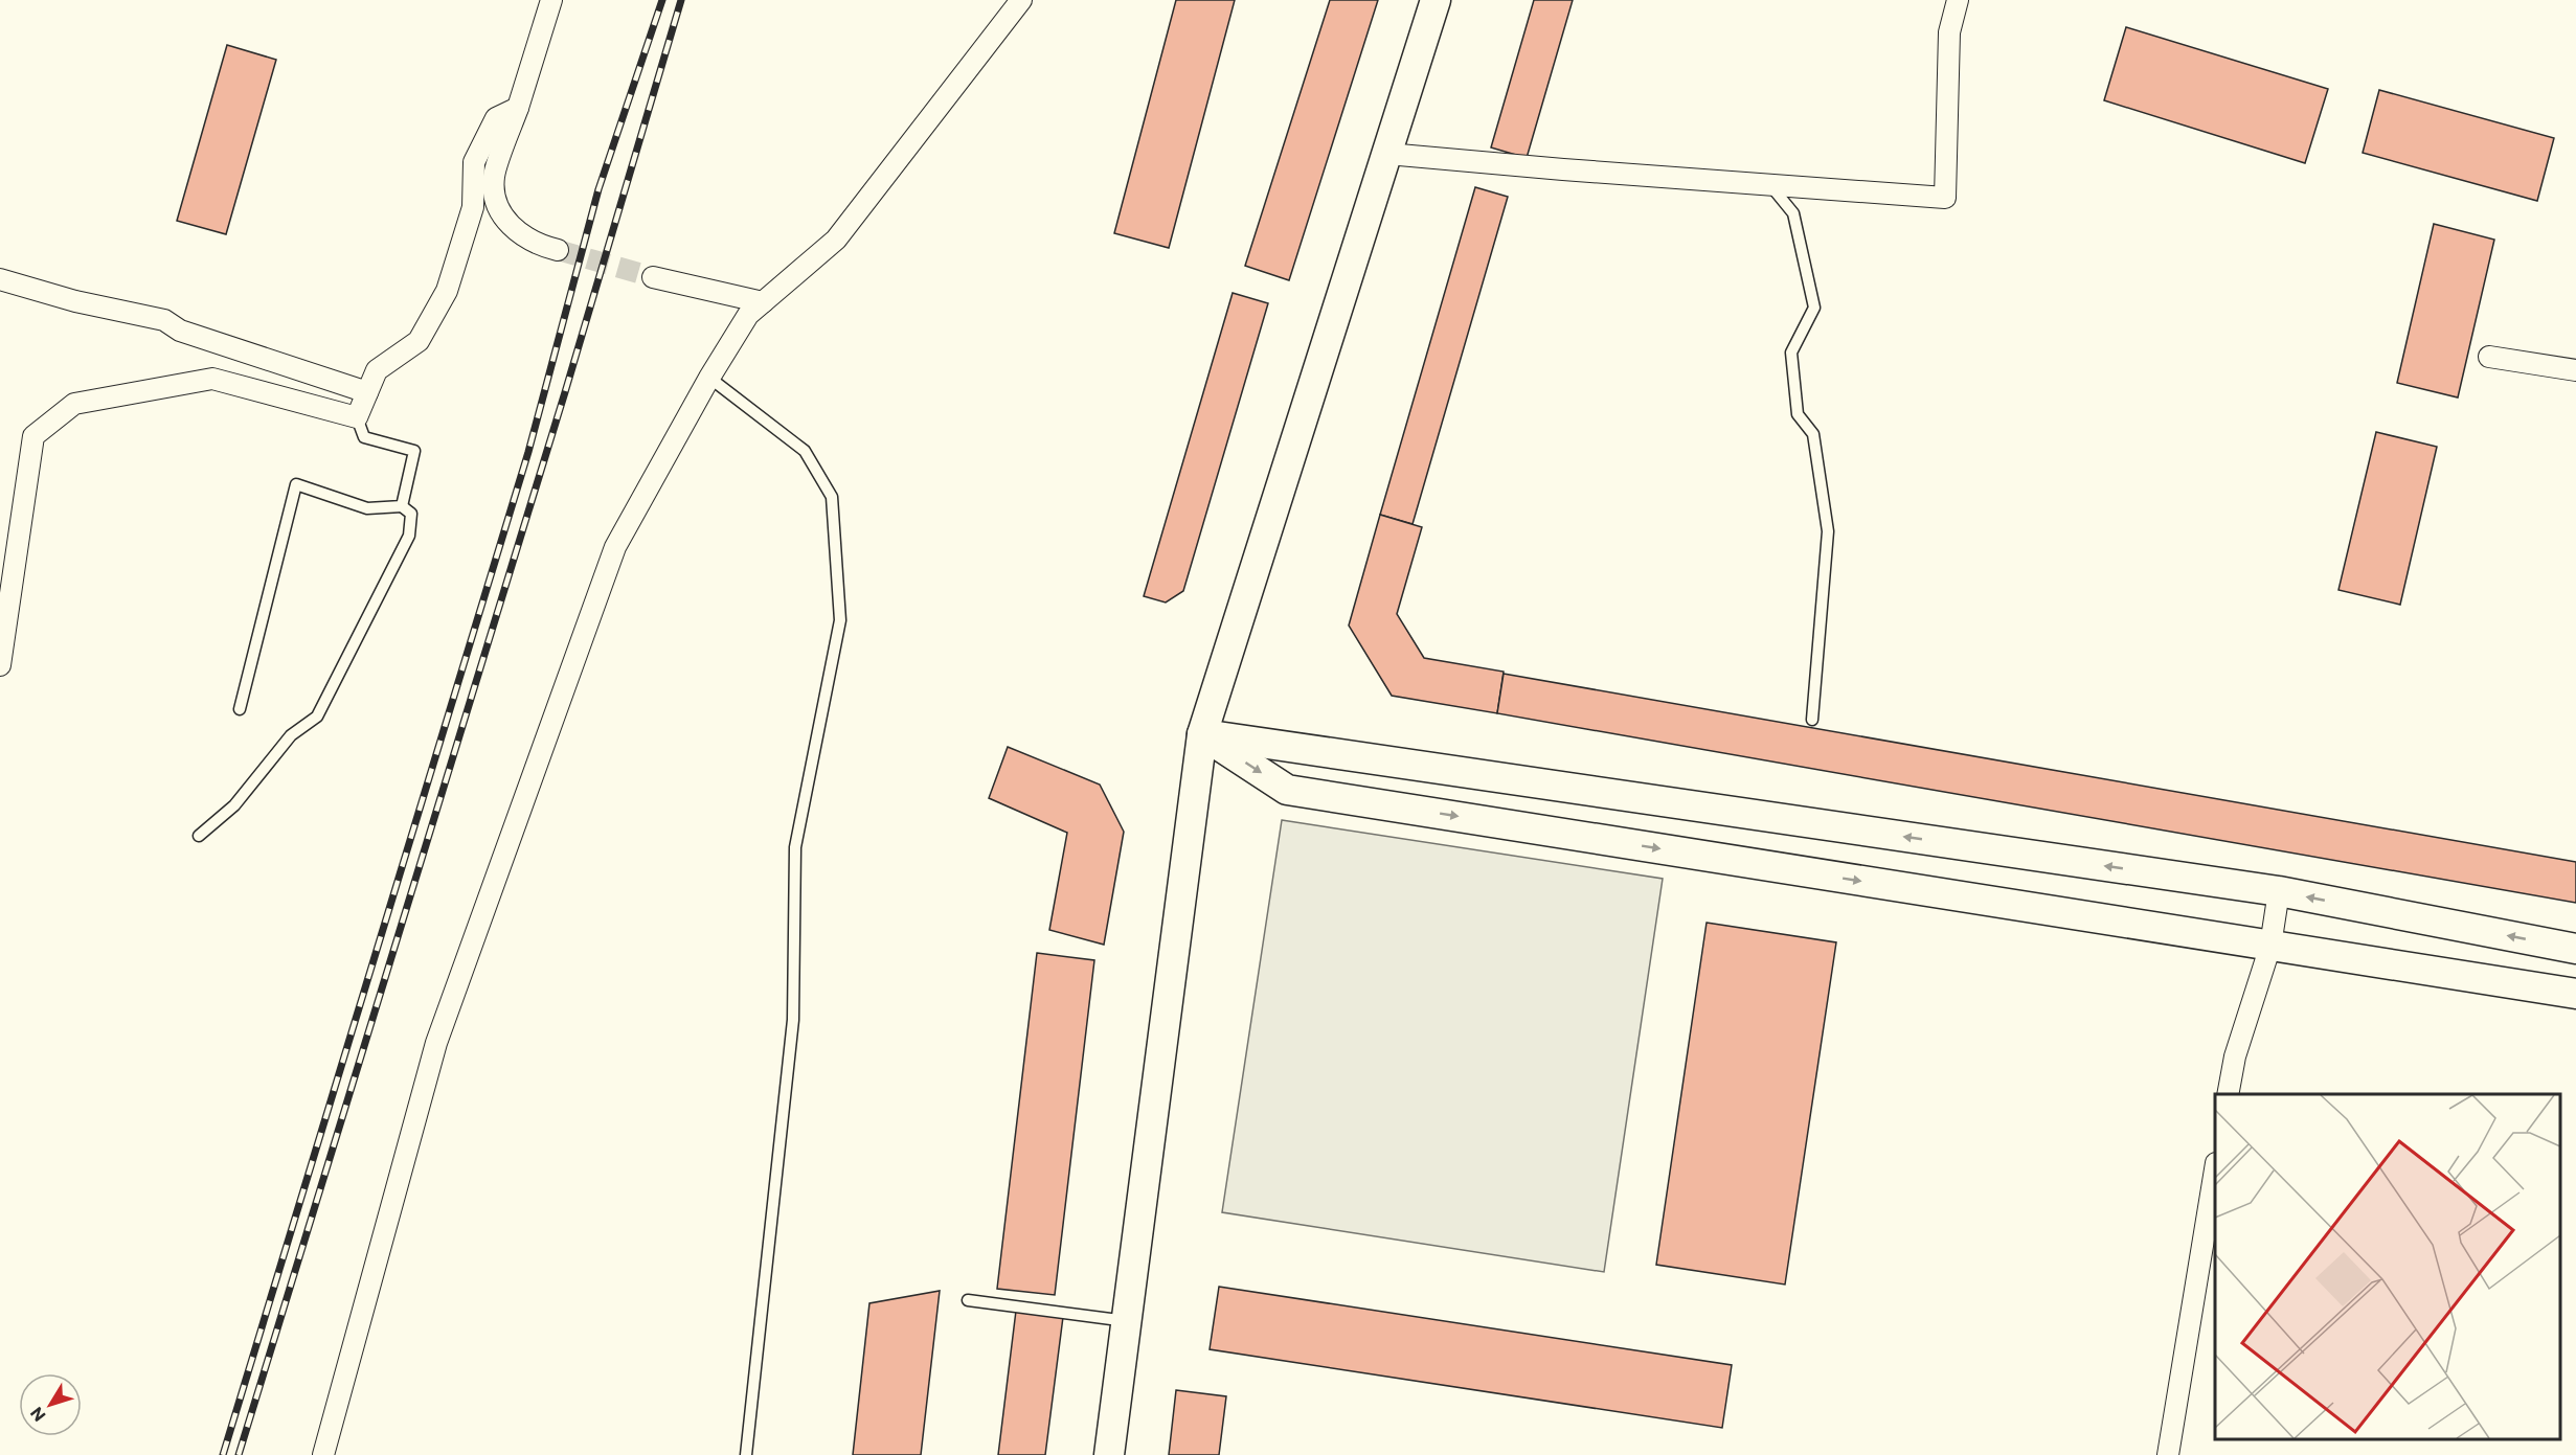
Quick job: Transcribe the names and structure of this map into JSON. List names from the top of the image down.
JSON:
{
  "north": "bottom left"
}
